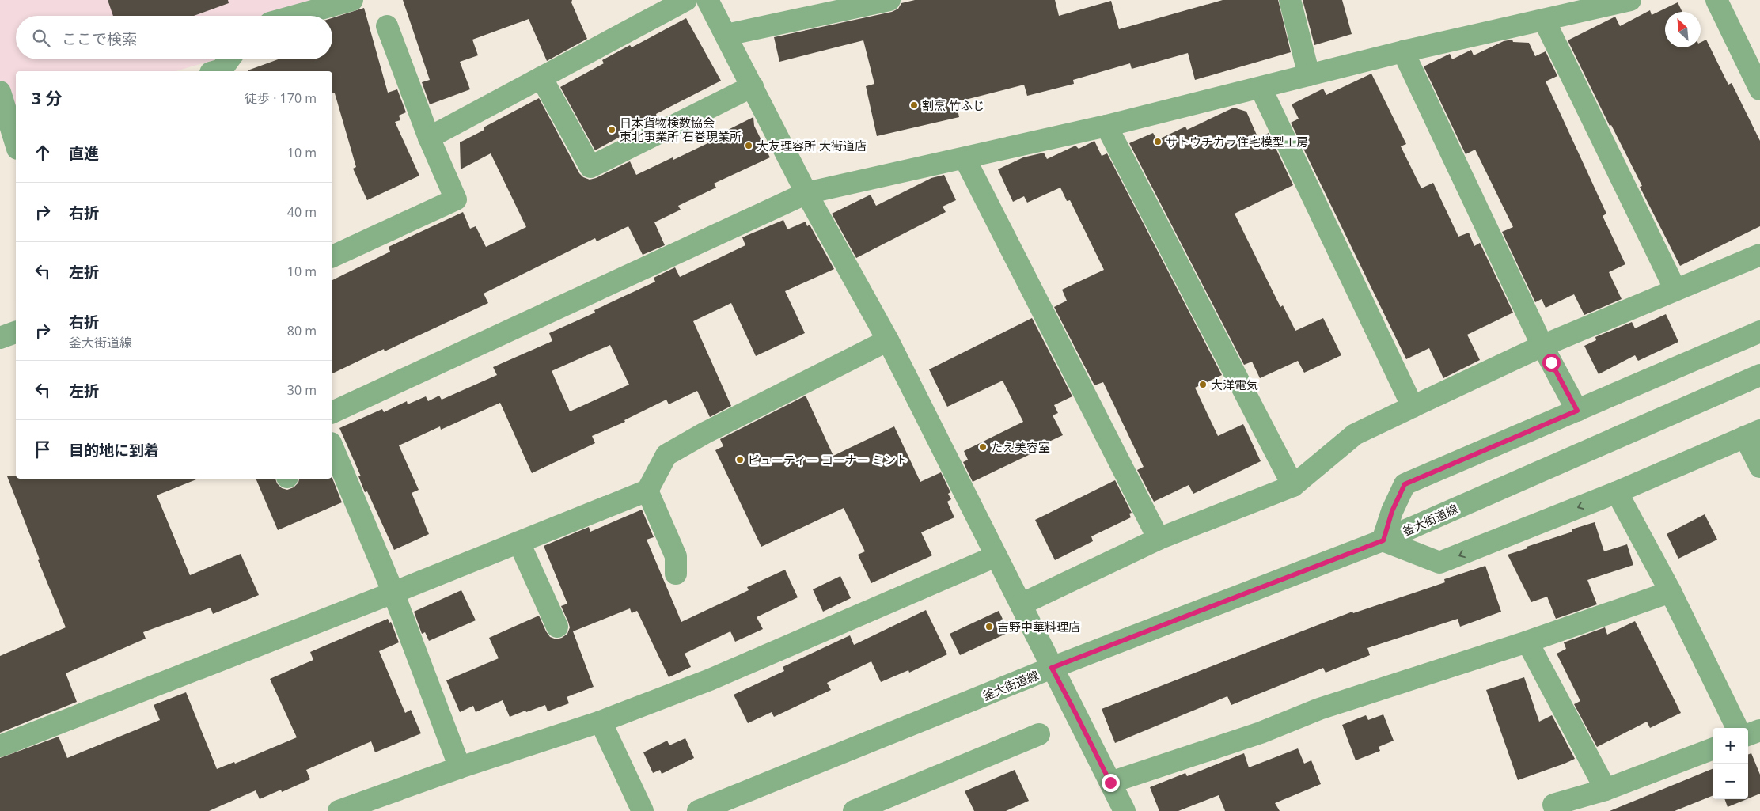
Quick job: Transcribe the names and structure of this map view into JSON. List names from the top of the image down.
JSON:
{
  "streets": {
    "street": ["釜大街道線"]
  },
  "places": [
    "割烹 竹ふじ",
    "日本貨物検数協会 東北事業所 石巻現業所",
    "サトウチカラ住宅模型工房",
    "大友理容所 大街道店",
    "大洋電気",
    "たえ美容室",
    "ビューティー コーナー ミント",
    "吉野中華料理店"
  ],
  "north": "top left",
  "page": {
    "search": "ここで検索",
    "heading": ["3 分", "徒歩 · 170 m"],
    "list": [
      ["直進", "10 m"],
      ["右折", "40 m"],
      ["左折", "10 m"],
      ["右折", "釜大街道線", "80 m"],
      ["左折", "30 m"],
      "目的地に到着"
    ],
    "map_buttons": ["+", "−"]
  }
}
